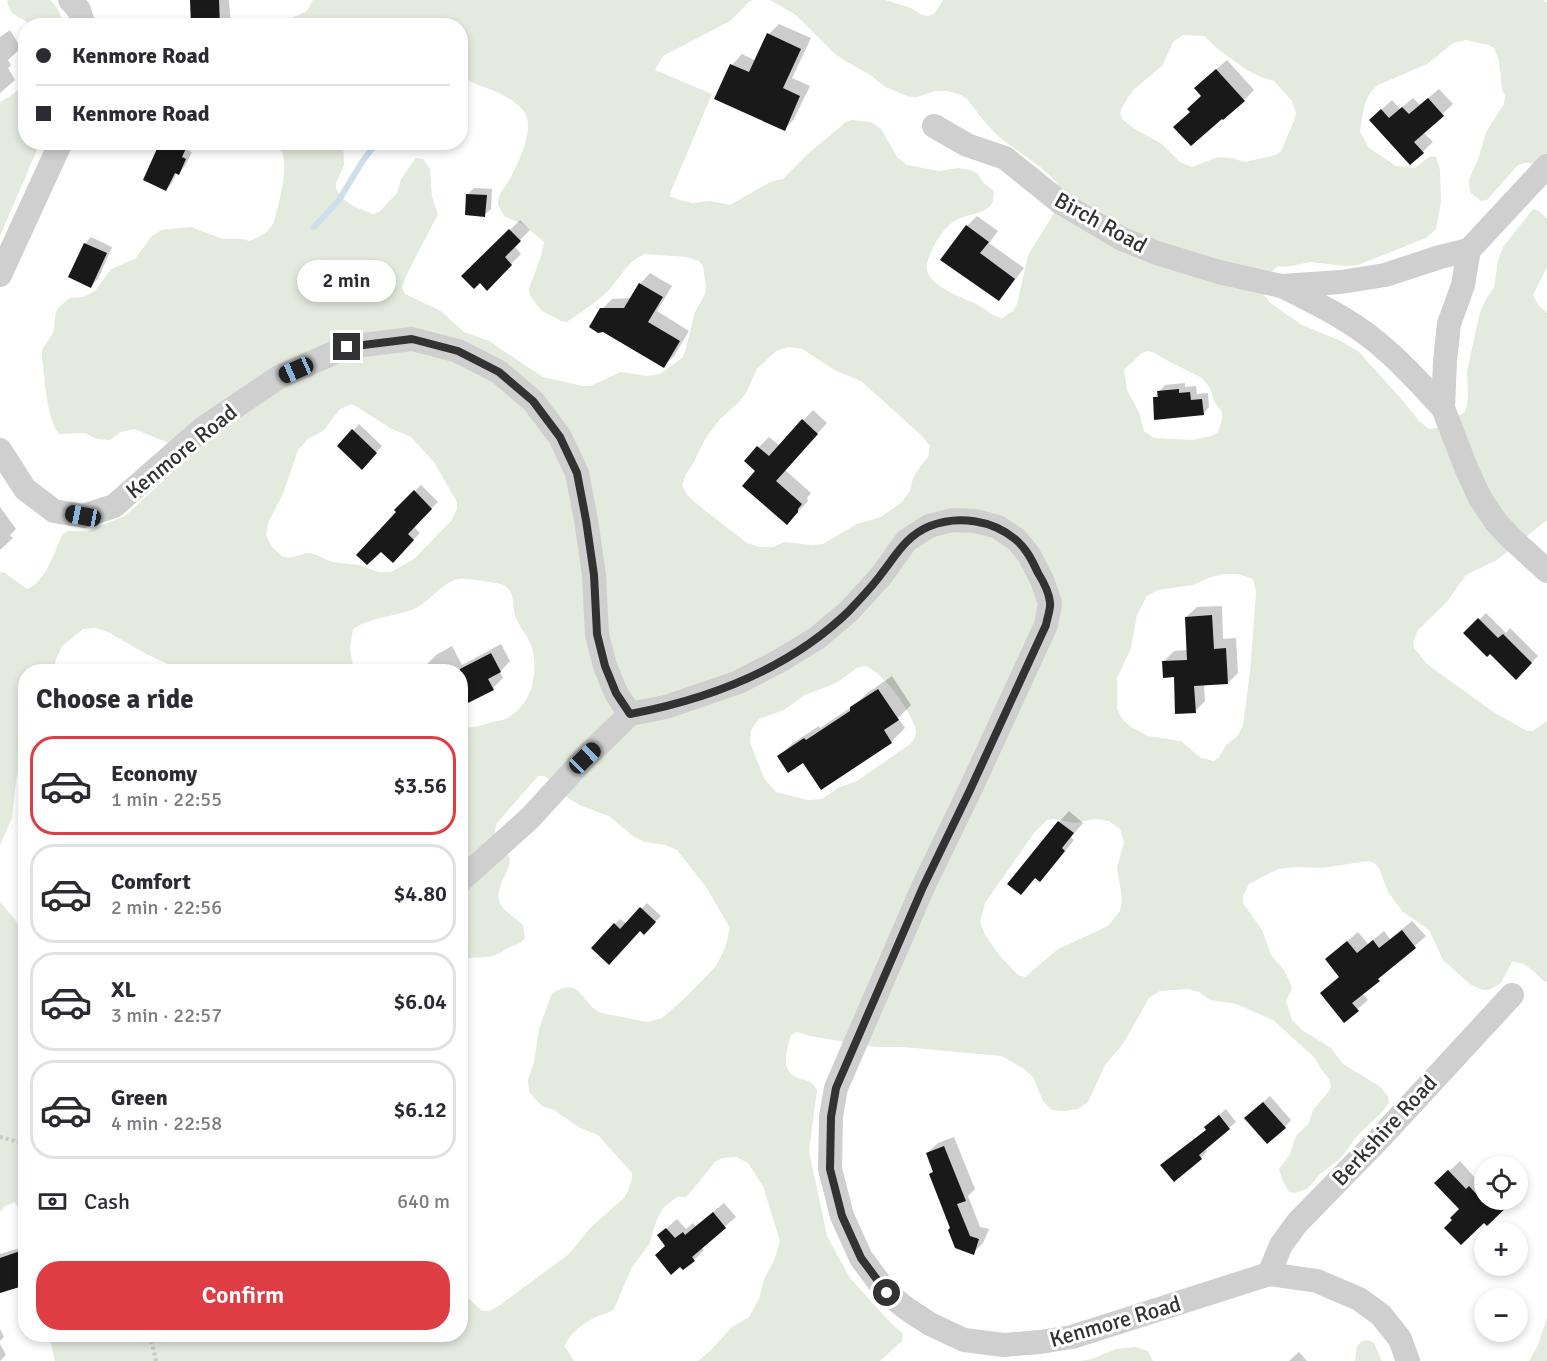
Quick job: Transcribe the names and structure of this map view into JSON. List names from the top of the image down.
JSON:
{
  "streets": {
    "street": ["Birch Road", "Kenmore Road", "Berkshire Road"]
  },
  "crossings": [
    ["Kenmore Road", "Berkshire Road"]
  ],
  "page": {
    "banner": ["Kenmore Road", "Kenmore Road"],
    "bubble": "2 min",
    "heading": "Choose a ride",
    "list": [
      {
        "name": "Economy",
        "note": "1 min · 22:55",
        "value": "$3.56"
      },
      {
        "name": "Comfort",
        "note": "2 min · 22:56",
        "value": "$4.80"
      },
      {
        "name": "XL",
        "note": "3 min · 22:57",
        "value": "$6.04"
      },
      {
        "name": "Green",
        "note": "4 min · 22:58",
        "value": "$6.12"
      }
    ],
    "map_buttons": ["+", "−"],
    "pay": ["Cash", "640 m"],
    "buttons": "Confirm"
  }
}
